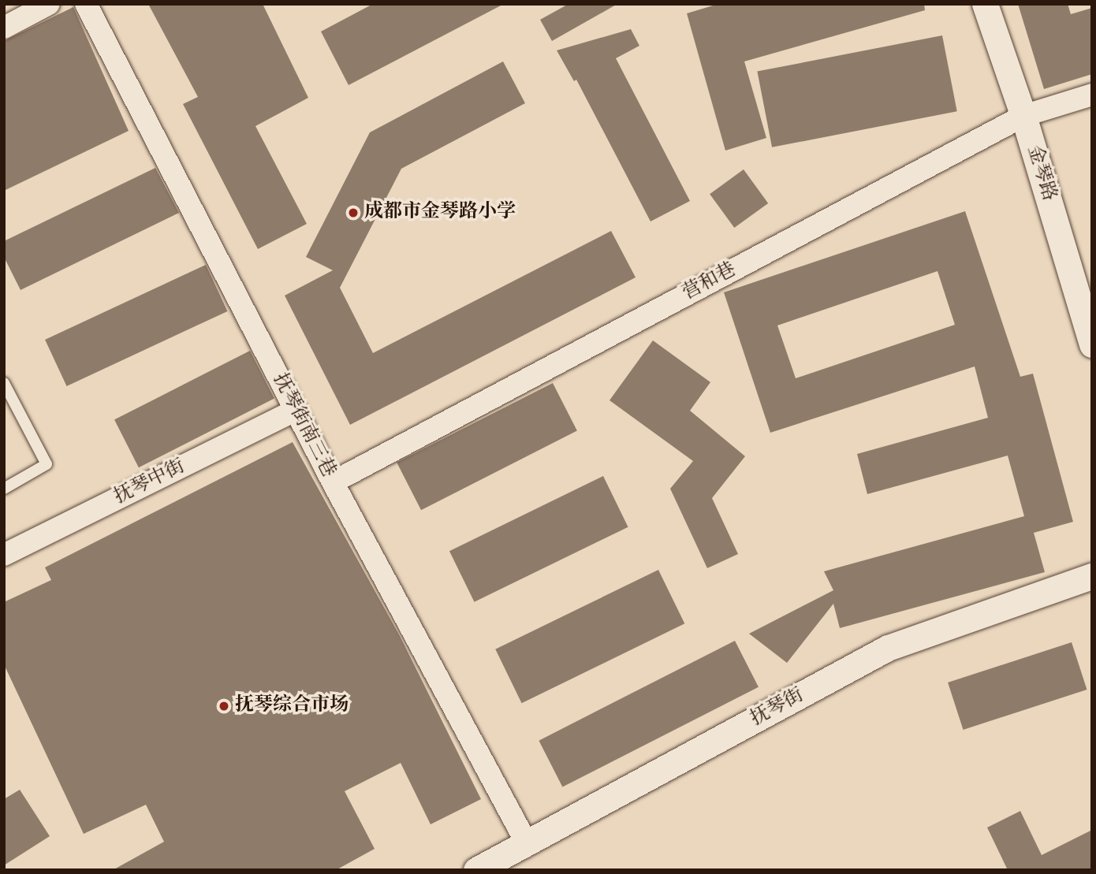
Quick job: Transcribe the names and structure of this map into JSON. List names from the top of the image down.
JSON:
{
  "streets": {
    "street": [
      "金琴路",
      "营和巷",
      "抚琴街南三巷",
      "抚琴中街",
      "抚琴街"
    ]
  },
  "crossings": [
    ["金琴路", "营和巷"],
    ["营和巷", "抚琴街南三巷"],
    ["抚琴街南三巷", "抚琴中街"],
    ["抚琴街南三巷", "抚琴街"]
  ],
  "places": ["成都市金琴路小学", "抚琴综合市场"]
}
